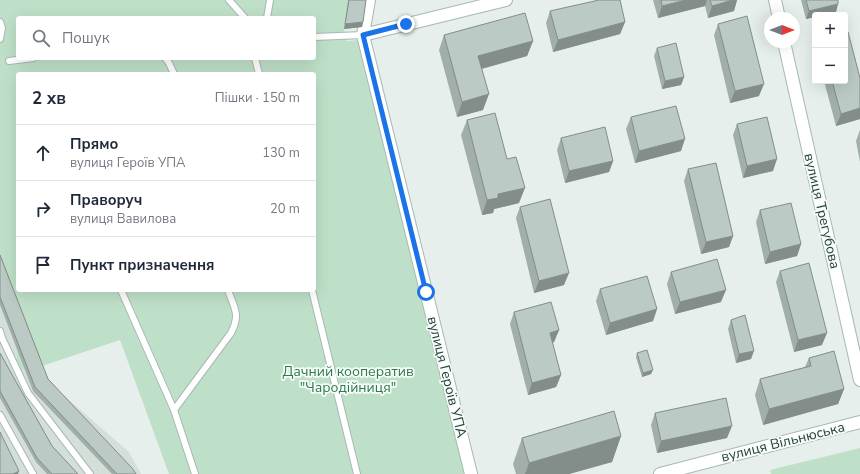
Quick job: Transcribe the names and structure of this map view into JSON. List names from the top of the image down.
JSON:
{
  "streets": {
    "street": ["вулиця Трегубова", "вулиця Героїв УПА", "вулиця Вільнюська"]
  },
  "parks": ["Дачний кооператив \"Чародійниця\""],
  "north": "right",
  "page": {
    "map_buttons": ["+", "−"],
    "search": "Пошук",
    "heading": ["2 хв", "Пішки · 150 m"],
    "list": [
      ["Прямо", "вулиця Героїв УПА", "130 m"],
      ["Праворуч", "вулиця Вавилова", "20 m"],
      "Пункт призначення"
    ]
  }
}
